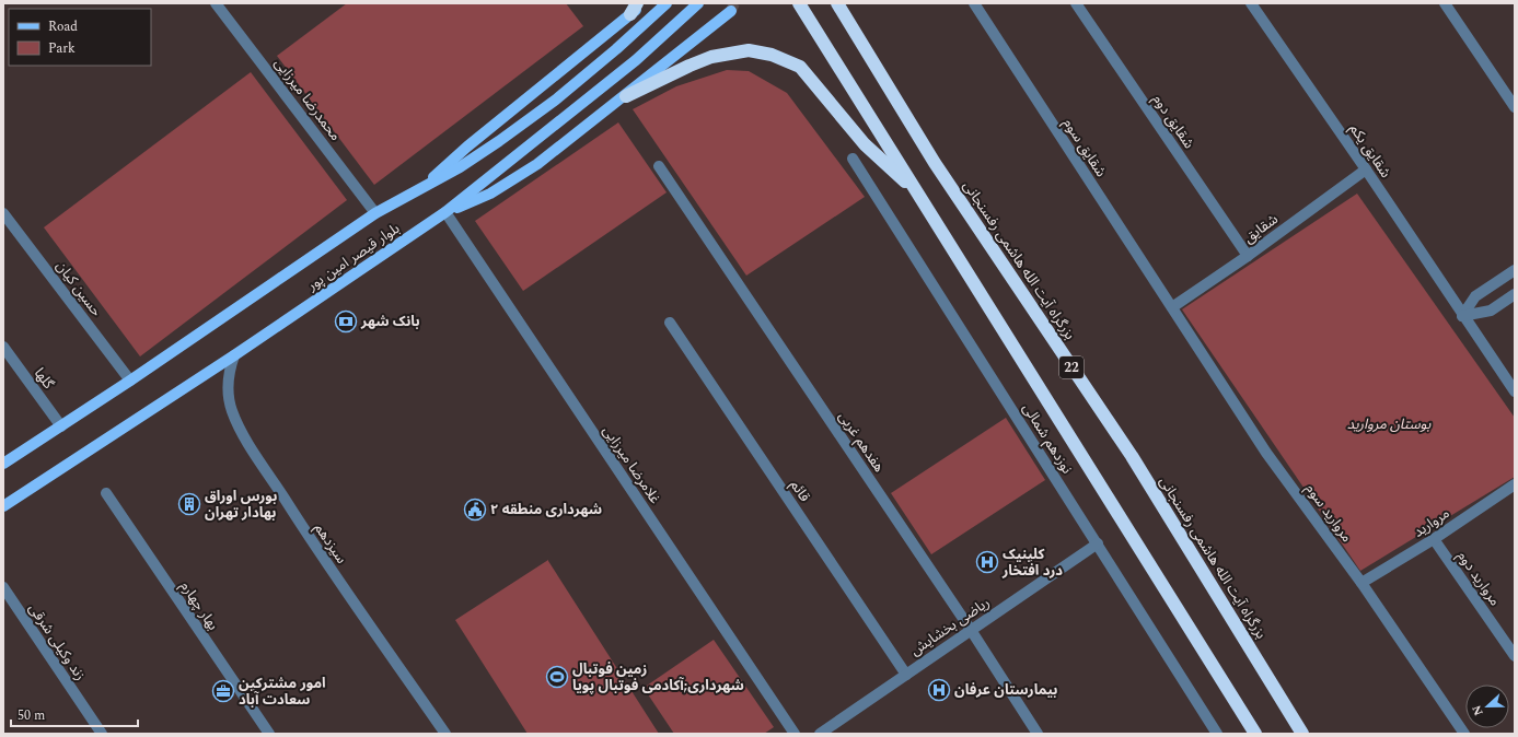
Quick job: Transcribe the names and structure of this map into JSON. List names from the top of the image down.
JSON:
{
  "streets": {
    "highway": ["بزرگراه آیت الله هاشمی رفسنجانی", "22"],
    "main road": ["بلوار قیصر امین پور"],
    "street": [
      "محمدرضا میرزایی",
      "شقایق دوم",
      "شقایق سوم",
      "شقایق یکم",
      "شقایق",
      "حسین کیان",
      "گلها",
      "نوزدهم شمالی",
      "هفدهم غربی",
      "غلامرضا میرزایی",
      "قائم",
      "مروارید سوم",
      "مروارید",
      "سیزدهم",
      "مروارید دوم",
      "بهار چهارم",
      "ریاضی بخشایش",
      "زند وکیلی شرقی"
    ]
  },
  "crossings": [
    ["محمدرضا میرزایی", "بلوار قیصر امین پور"],
    ["شقایق دوم", "شقایق"],
    ["شقایق سوم", "شقایق"],
    ["شقایق سوم", "مروارید سوم"],
    ["شقایق یکم", "شقایق"],
    ["شقایق", "مروارید سوم"],
    ["بلوار قیصر امین پور", "حسین کیان"],
    ["بلوار قیصر امین پور", "گلها"],
    ["بلوار قیصر امین پور", "غلامرضا میرزایی"],
    ["بلوار قیصر امین پور", "سیزدهم"],
    ["نوزدهم شمالی", "ریاضی بخشایش"],
    ["هفدهم غربی", "ریاضی بخشایش"],
    ["قائم", "ریاضی بخشایش"],
    ["مروارید سوم", "مروارید"],
    ["مروارید", "مروارید دوم"]
  ],
  "parks": ["بوستان مروارید"],
  "places": {
    "bank": ["بانک شهر"],
    "building": ["بورس اوراق بهادار تهران"],
    "public building": ["شهرداری منطقه ۲"],
    "hospital": ["کلینیک درد افتخار", "بیمارستان عرفان"],
    "sports": ["زمین فوتبال شهرداری;آکادمی فوتبال پویا"],
    "office": ["امور مشترکین سعادت آباد"]
  },
  "legend": ["Road", "Park"],
  "scale_bar": "50 m",
  "north": "left"
}
